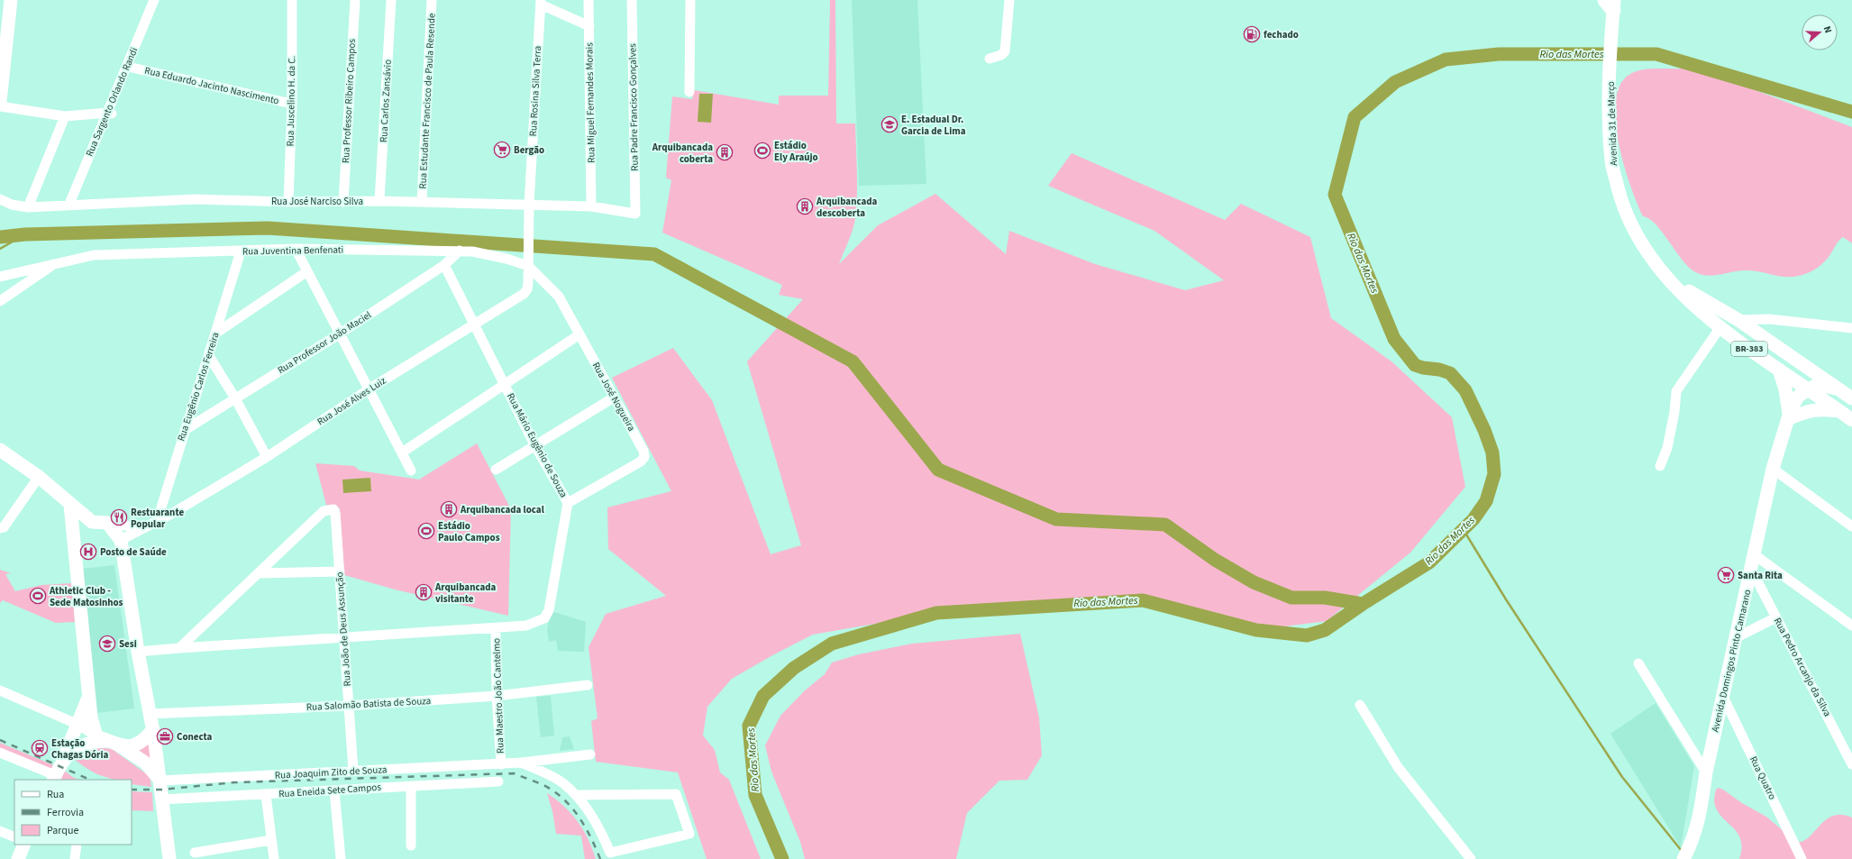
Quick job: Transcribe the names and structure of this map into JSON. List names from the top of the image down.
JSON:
{
  "streets": {
    "main road": ["Avenida 31 de Março", "BR-383", "Avenida Domingos Pinto Camarano"],
    "street": [
      "Rua Eduardo Jacinto Nascimento",
      "Rua Rosina Silva Terra",
      "Rua Juscelino H. da C.",
      "Rua Professor Ribeiro Campos",
      "Rua Carlos Zansávio",
      "Rua Estudante Francisco de Paula Resende",
      "Rua Sargento Orlando Randi",
      "Rua Miguel Fernandes Morais",
      "Rua Padre Francisco Gonçalves",
      "Rua José Narciso Silva",
      "Rua Juventina Benfenati",
      "Rua Professor João Maciel",
      "Rua Eugênio Carlos Ferreira",
      "Rua José Nogueira",
      "Rua José Alves Luiz",
      "Rua Mário Eugênio de Souza",
      "Rua João de Deus Assunção",
      "Rua Pedro Arcanjo da Silva",
      "Rua Maestro João Cantelmo",
      "Rua Salomão Batista de Souza",
      "Rua Joaquim Zito de Souza",
      "Rua Quatro",
      "Rua Eneida Sete Campos"
    ]
  },
  "crossings": [
    ["Rua Eduardo Jacinto Nascimento", "Rua Juscelino H. da C."],
    ["Rua Eduardo Jacinto Nascimento", "Rua Sargento Orlando Randi"],
    ["Rua Rosina Silva Terra", "Rua José Narciso Silva"],
    ["Rua Rosina Silva Terra", "Rua José Alves Luiz"],
    ["Rua Juscelino H. da C.", "Rua José Narciso Silva"],
    ["Rua Professor Ribeiro Campos", "Rua José Narciso Silva"],
    ["Rua Carlos Zansávio", "Rua José Narciso Silva"],
    ["Rua Estudante Francisco de Paula Resende", "Rua José Narciso Silva"],
    ["Rua Sargento Orlando Randi", "Rua José Narciso Silva"],
    ["Rua Miguel Fernandes Morais", "Rua José Narciso Silva"],
    ["Rua Padre Francisco Gonçalves", "Rua José Narciso Silva"],
    ["Rua Juventina Benfenati", "Rua Professor João Maciel"],
    ["Rua Juventina Benfenati", "Rua Eugênio Carlos Ferreira"],
    ["Rua Juventina Benfenati", "Rua José Nogueira"],
    ["Rua Juventina Benfenati", "Rua José Alves Luiz"],
    ["Rua Professor João Maciel", "Rua Eugênio Carlos Ferreira"],
    ["Rua Professor João Maciel", "Rua Mário Eugênio de Souza"],
    ["Rua Eugênio Carlos Ferreira", "Rua José Alves Luiz"],
    ["Rua José Nogueira", "Rua José Alves Luiz"],
    ["Rua José Nogueira", "Rua Mário Eugênio de Souza"],
    ["Rua José Alves Luiz", "Rua Mário Eugênio de Souza"],
    ["Rua Mário Eugênio de Souza", "Rua João de Deus Assunção"],
    ["Rua Mário Eugênio de Souza", "Rua Maestro João Cantelmo"],
    ["Rua João de Deus Assunção", "Rua Salomão Batista de Souza"],
    ["Rua João de Deus Assunção", "Rua Joaquim Zito de Souza"],
    ["Avenida Domingos Pinto Camarano", "Rua Pedro Arcanjo da Silva"],
    ["Avenida Domingos Pinto Camarano", "Rua Quatro"],
    ["Rua Maestro João Cantelmo", "Rua Salomão Batista de Souza"],
    ["Rua Maestro João Cantelmo", "Rua Joaquim Zito de Souza"]
  ],
  "water": ["Rio das Mortes"],
  "places": {
    "fuel station": ["fechado"],
    "school or university": ["E. Estadual Dr. Garcia de Lima", "Sesi"],
    "supermarket": ["Bergão", "Santa Rita"],
    "sports": ["Estádio Ely Araújo", "Estádio Paulo Campos", "Athletic Club - Sede Matosinhos"],
    "building": [
      "Arquibancada coberta",
      "Arquibancada descoberta",
      "Arquibancada local",
      "Arquibancada visitante"
    ],
    "restaurant": ["Restuarante Popular"],
    "hospital": ["Posto de Saúde"],
    "office": ["Conecta"],
    "station": ["Estação Chagas Dória"]
  },
  "legend": ["Rua", "Ferrovia", "Parque"],
  "north": "right"
}
